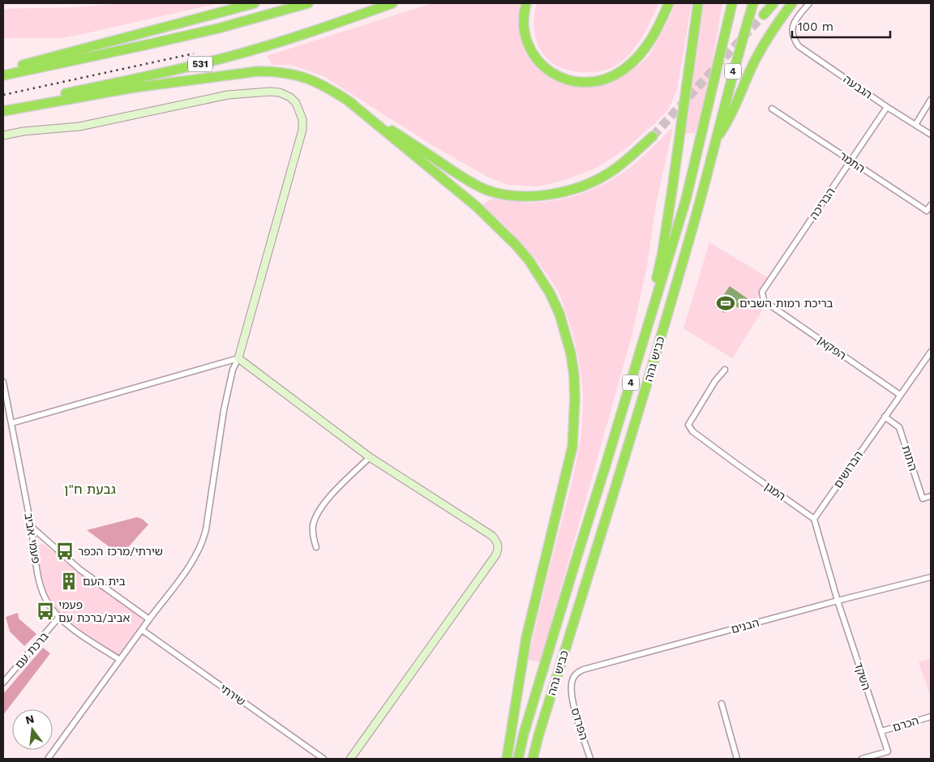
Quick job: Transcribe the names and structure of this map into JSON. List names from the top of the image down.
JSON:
{
  "streets": {
    "highway": ["531", "4", "כביש גהה"],
    "street": [
      "הגבעה",
      "התמר",
      "הבריכה",
      "הפקאן",
      "התות",
      "הברושים",
      "המגן",
      "פעמי אביב",
      "הבנים",
      "ברכת עם",
      "השקד",
      "שירתי",
      "הפרדס",
      "הכרם"
    ]
  },
  "crossings": [
    ["הגבעה", "הבריכה"],
    ["התמר", "הבריכה"],
    ["הבריכה", "הפקאן"],
    ["הפקאן", "הברושים"],
    ["התות", "הברושים"],
    ["הברושים", "המגן"],
    ["פעמי אביב", "ברכת עם"],
    ["הבנים", "השקד"],
    ["הבנים", "הפרדס"],
    ["השקד", "הכרם"]
  ],
  "districts": ["גבעת ח\"ן"],
  "places": {
    "sports": ["בריכת רמות השבים"],
    "bus stop": ["שירתי/מרכז הכפר", "פעמי אביב/ברכת עם"],
    "building": ["בית העם"]
  },
  "scale_bar": "100 m",
  "north": "top"
}
